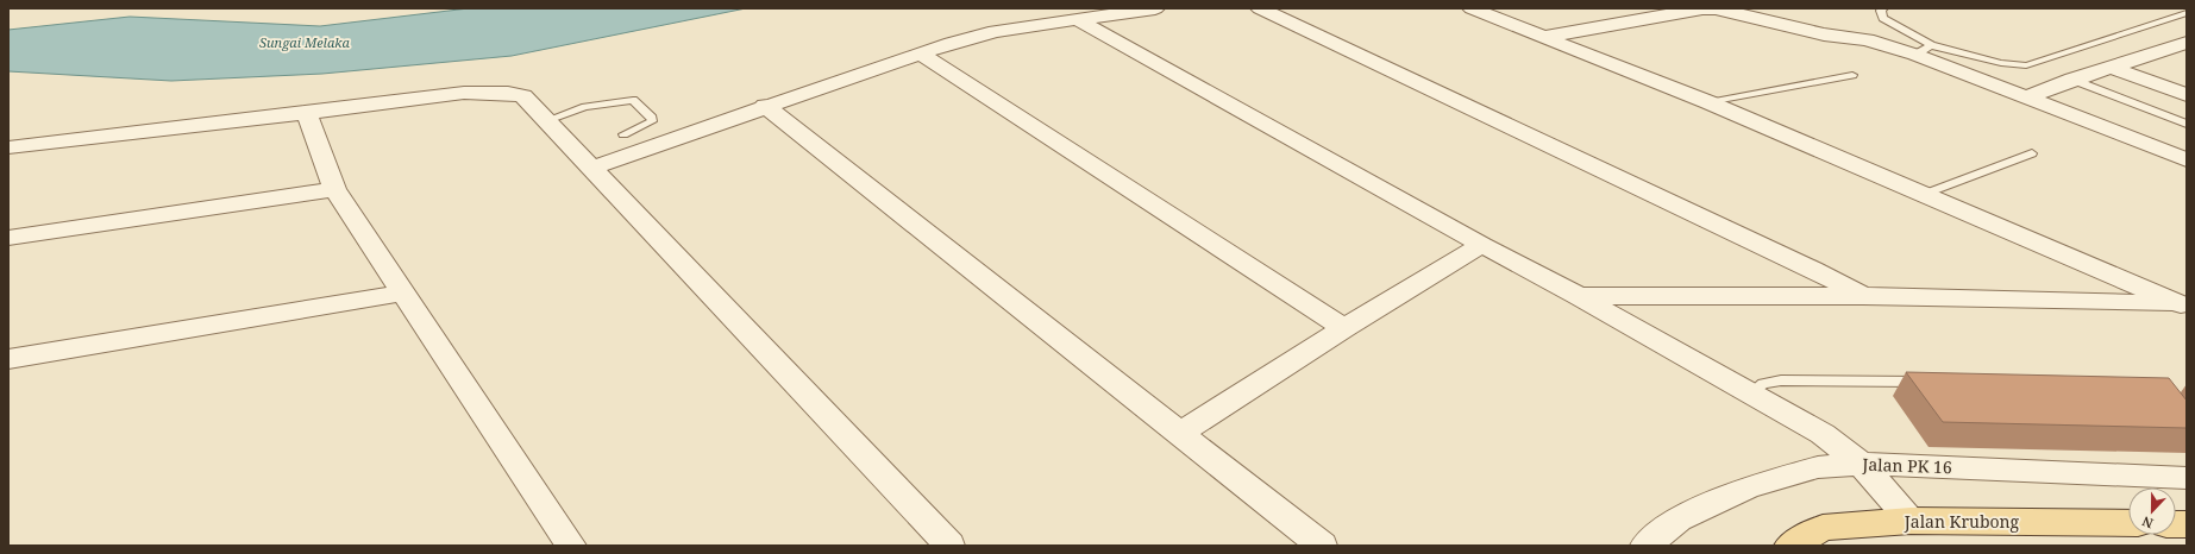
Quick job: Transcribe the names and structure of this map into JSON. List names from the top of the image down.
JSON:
{
  "streets": {
    "main road": ["Jalan Krubong"],
    "street": ["Jalan PK 16"]
  },
  "water": ["Sungai Melaka"],
  "north": "bottom"
}
